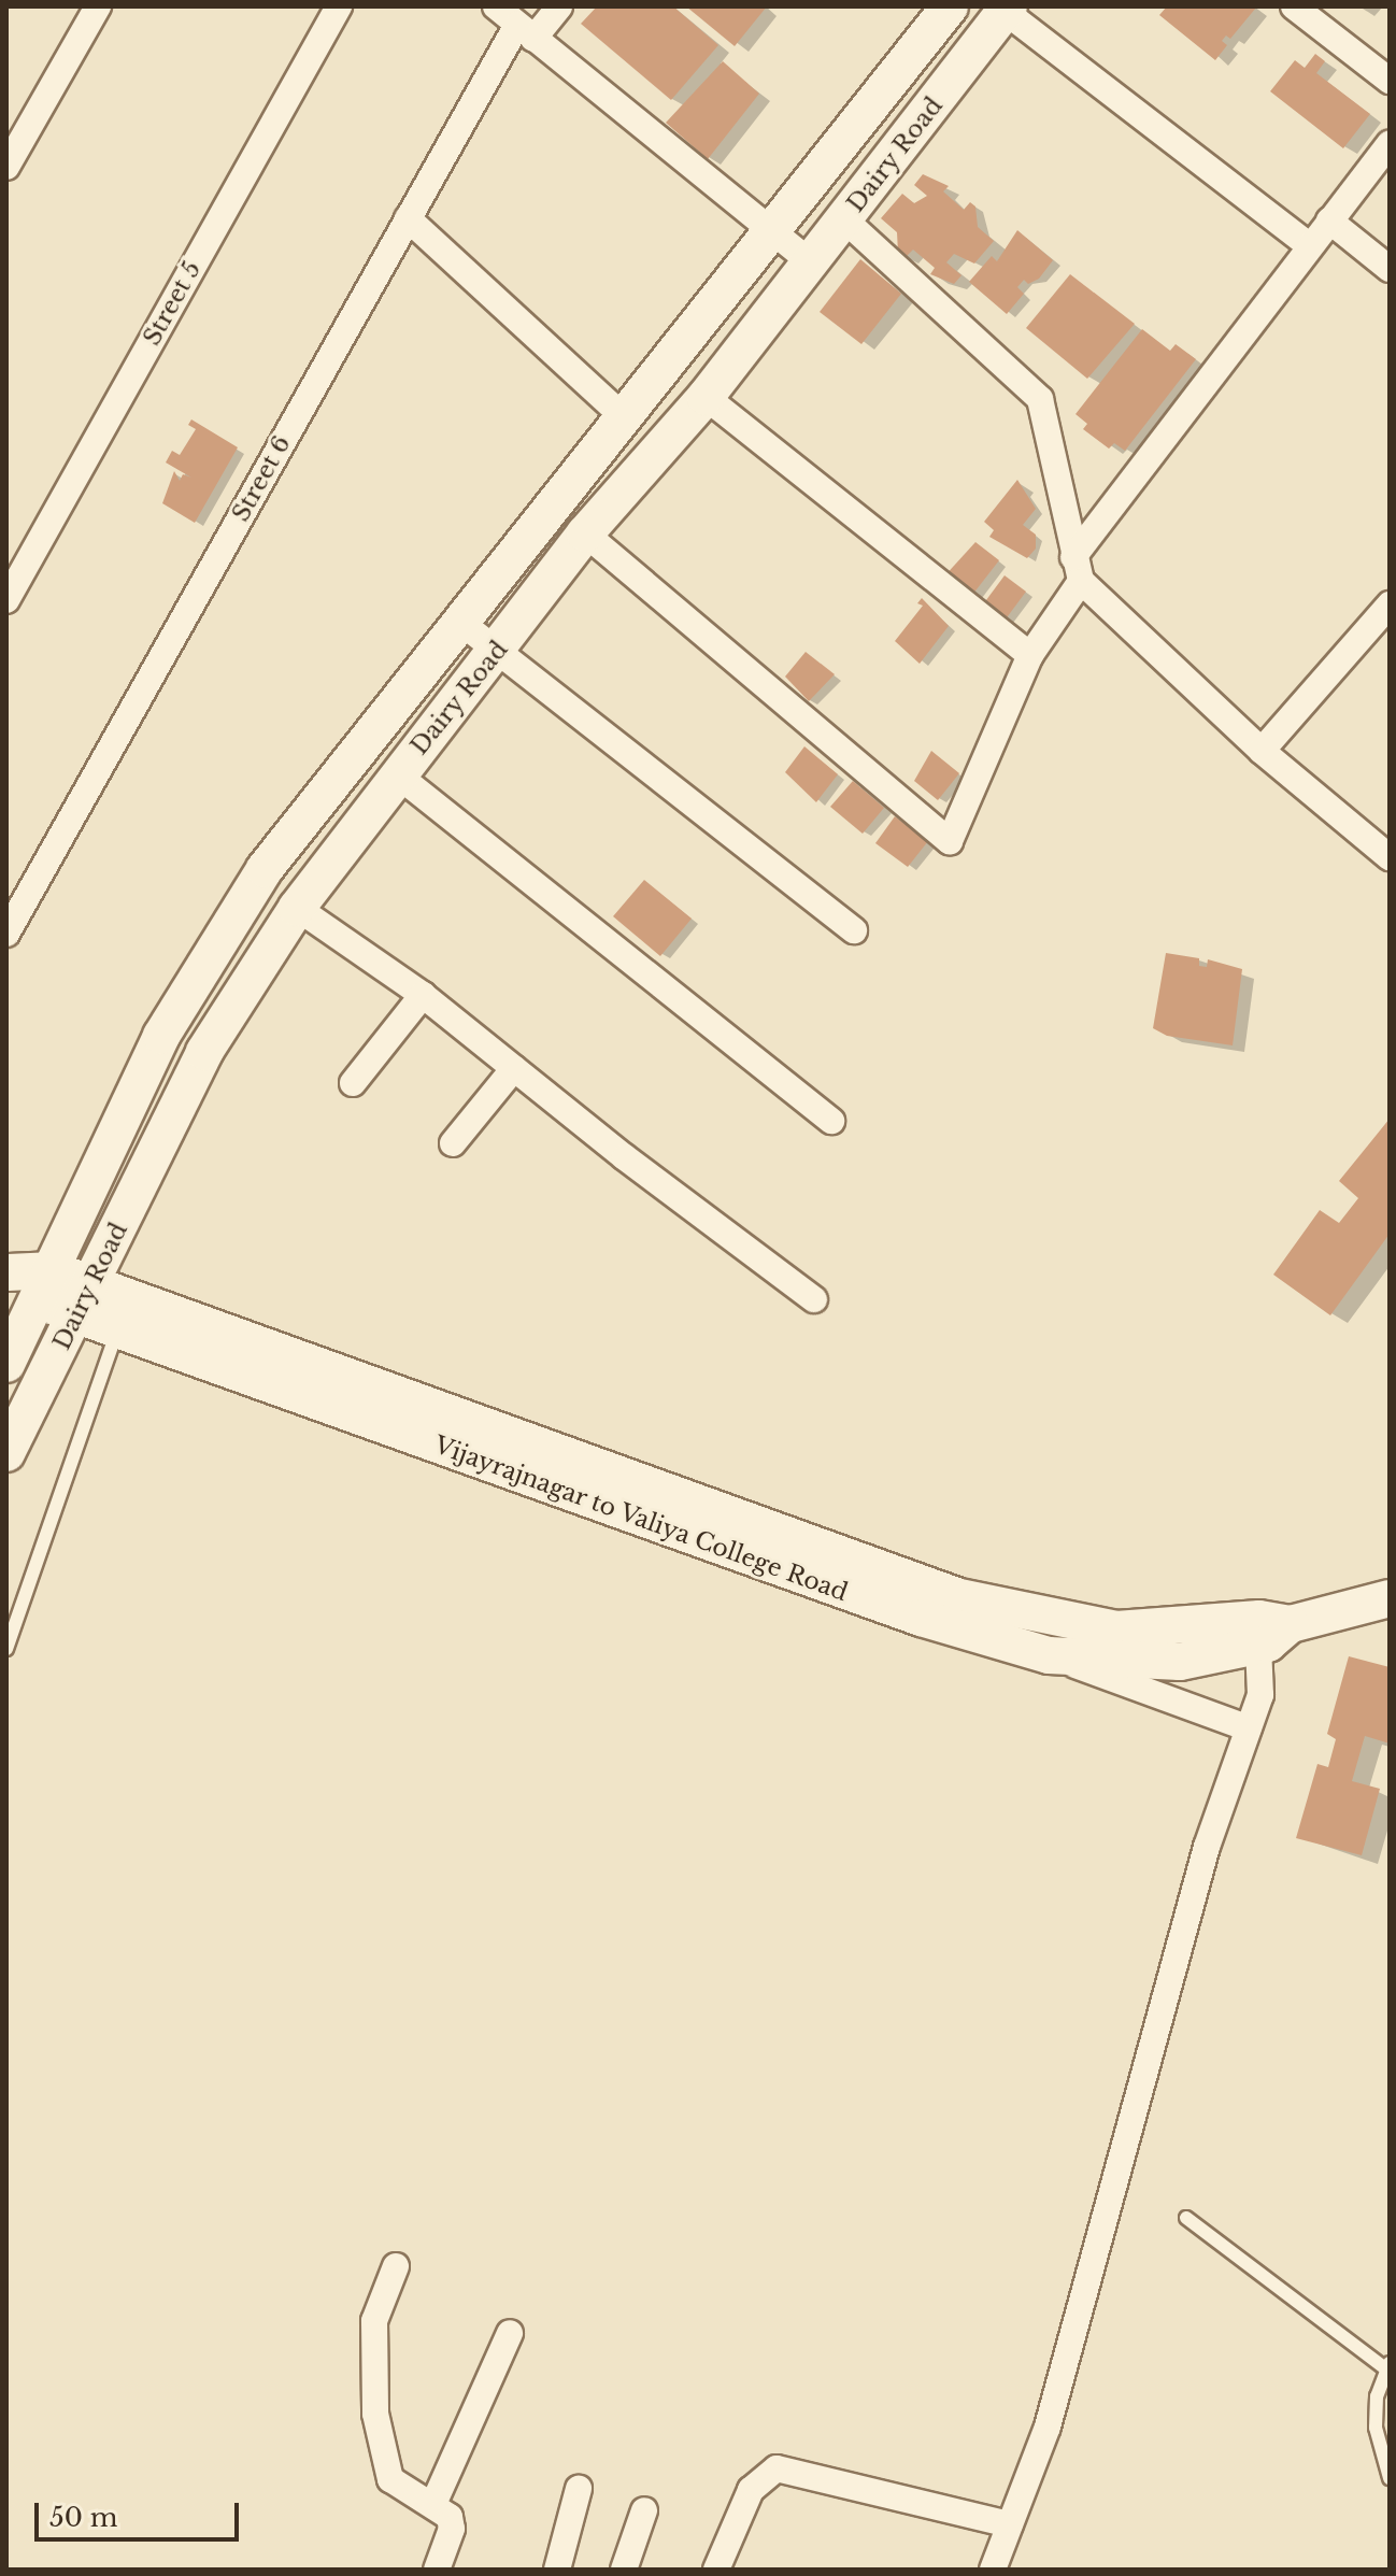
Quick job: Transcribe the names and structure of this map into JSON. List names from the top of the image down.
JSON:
{
  "streets": {
    "main road": ["Dairy Road", "Vijayrajnagar to Valiya College Road"],
    "street": ["Street 5", "Street 6"]
  },
  "crossings": [
    ["Dairy Road", "Vijayrajnagar to Valiya College Road"]
  ],
  "scale_bar": "50 m"
}
